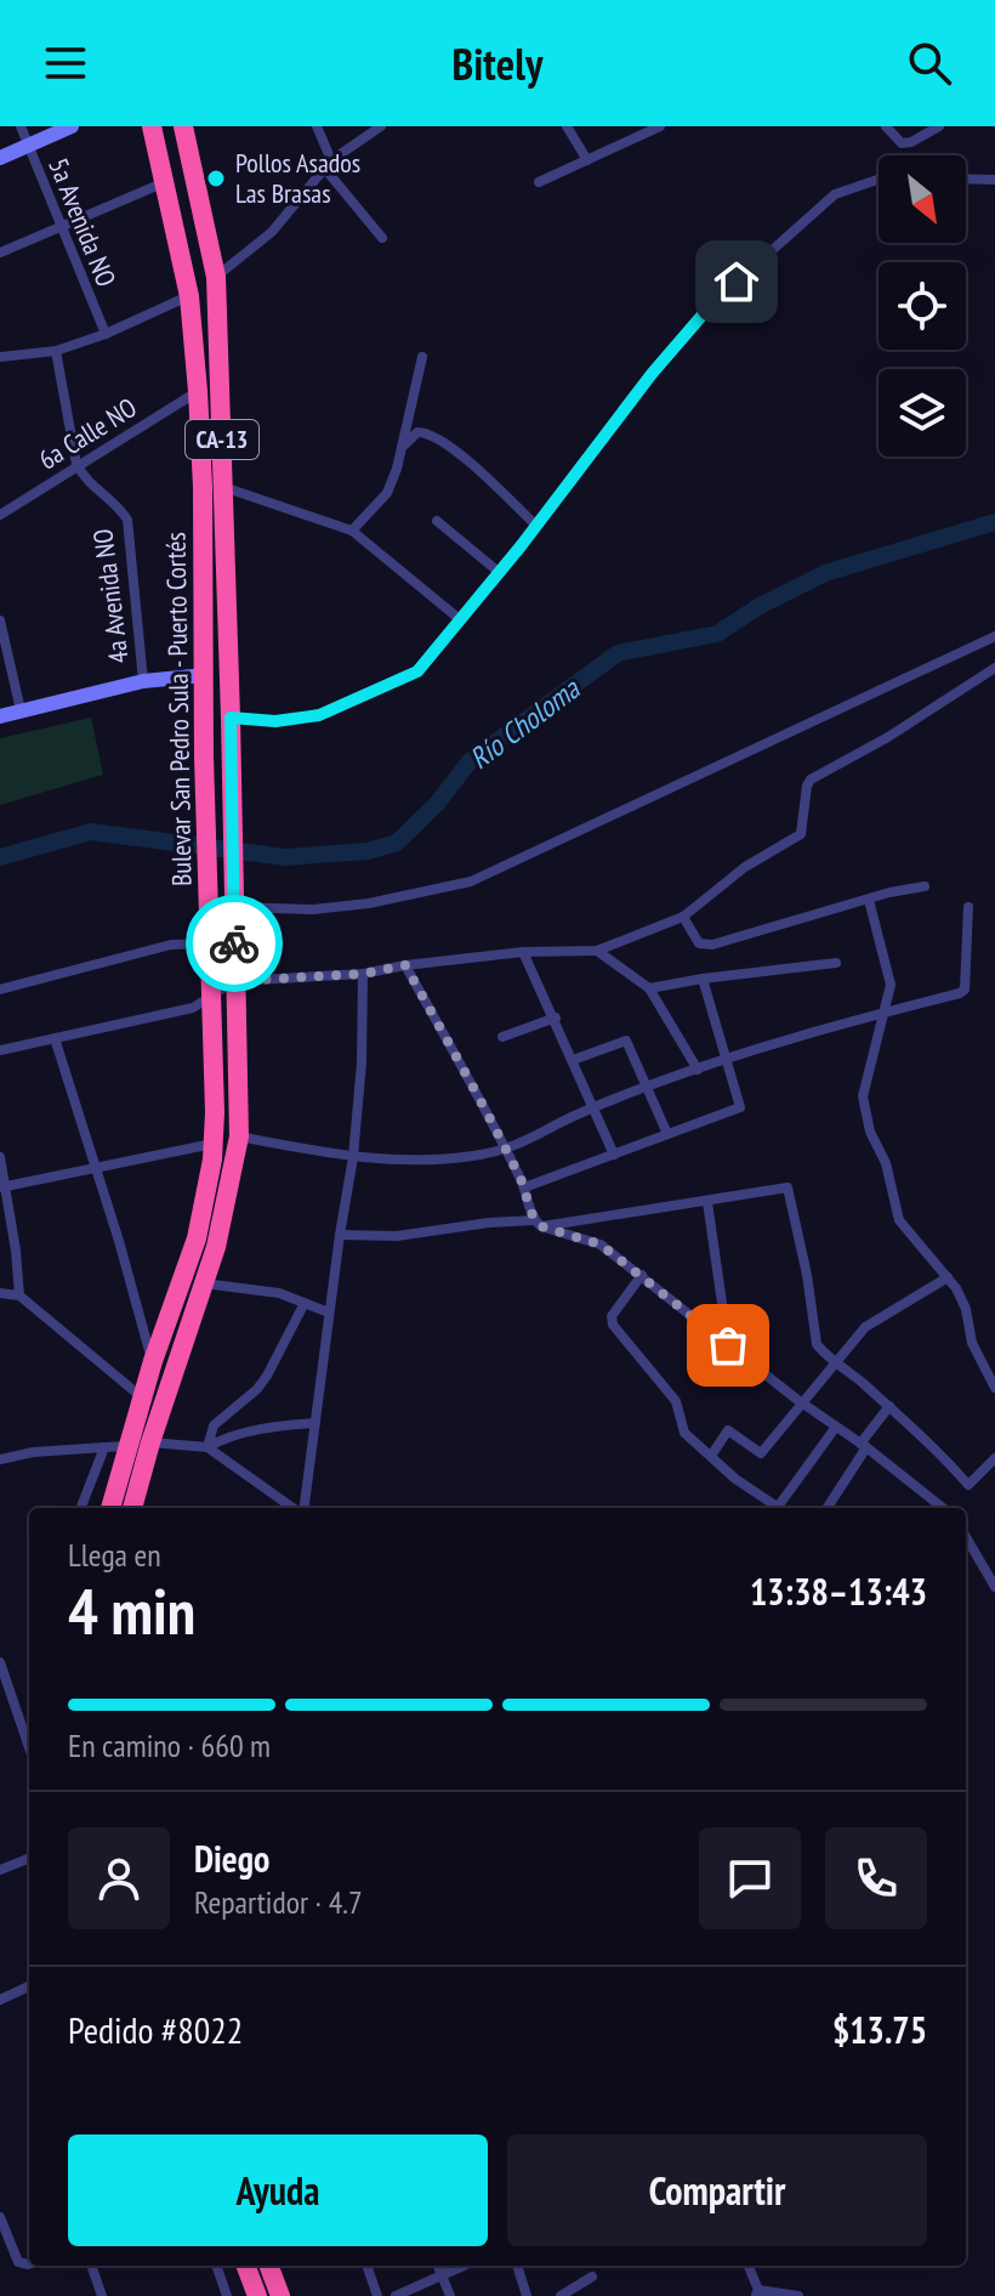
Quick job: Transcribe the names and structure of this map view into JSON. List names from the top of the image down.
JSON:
{
  "streets": {
    "highway": ["CA-13", "Bulevar San Pedro Sula - Puerto Cortés"],
    "street": ["5a Avenida NO", "6a Calle NO", "4a Avenida NO"]
  },
  "crossings": [
    ["6a Calle NO", "4a Avenida NO"],
    ["6a Calle NO", "Bulevar San Pedro Sula - Puerto Cortés"]
  ],
  "water": ["Río Choloma"],
  "places": ["Pollos Asados Las Brasas"],
  "north": "bottom right",
  "page": {
    "header": "Bitely",
    "heading": ["4 min", "Llega en", "13:38–13:43"],
    "panel": [
      "Diego",
      "Repartidor · 4.7",
      "Pedido #8022",
      "$13.75"
    ],
    "bar": "En camino · 660 m",
    "buttons": ["Ayuda", "Compartir"]
  }
}
